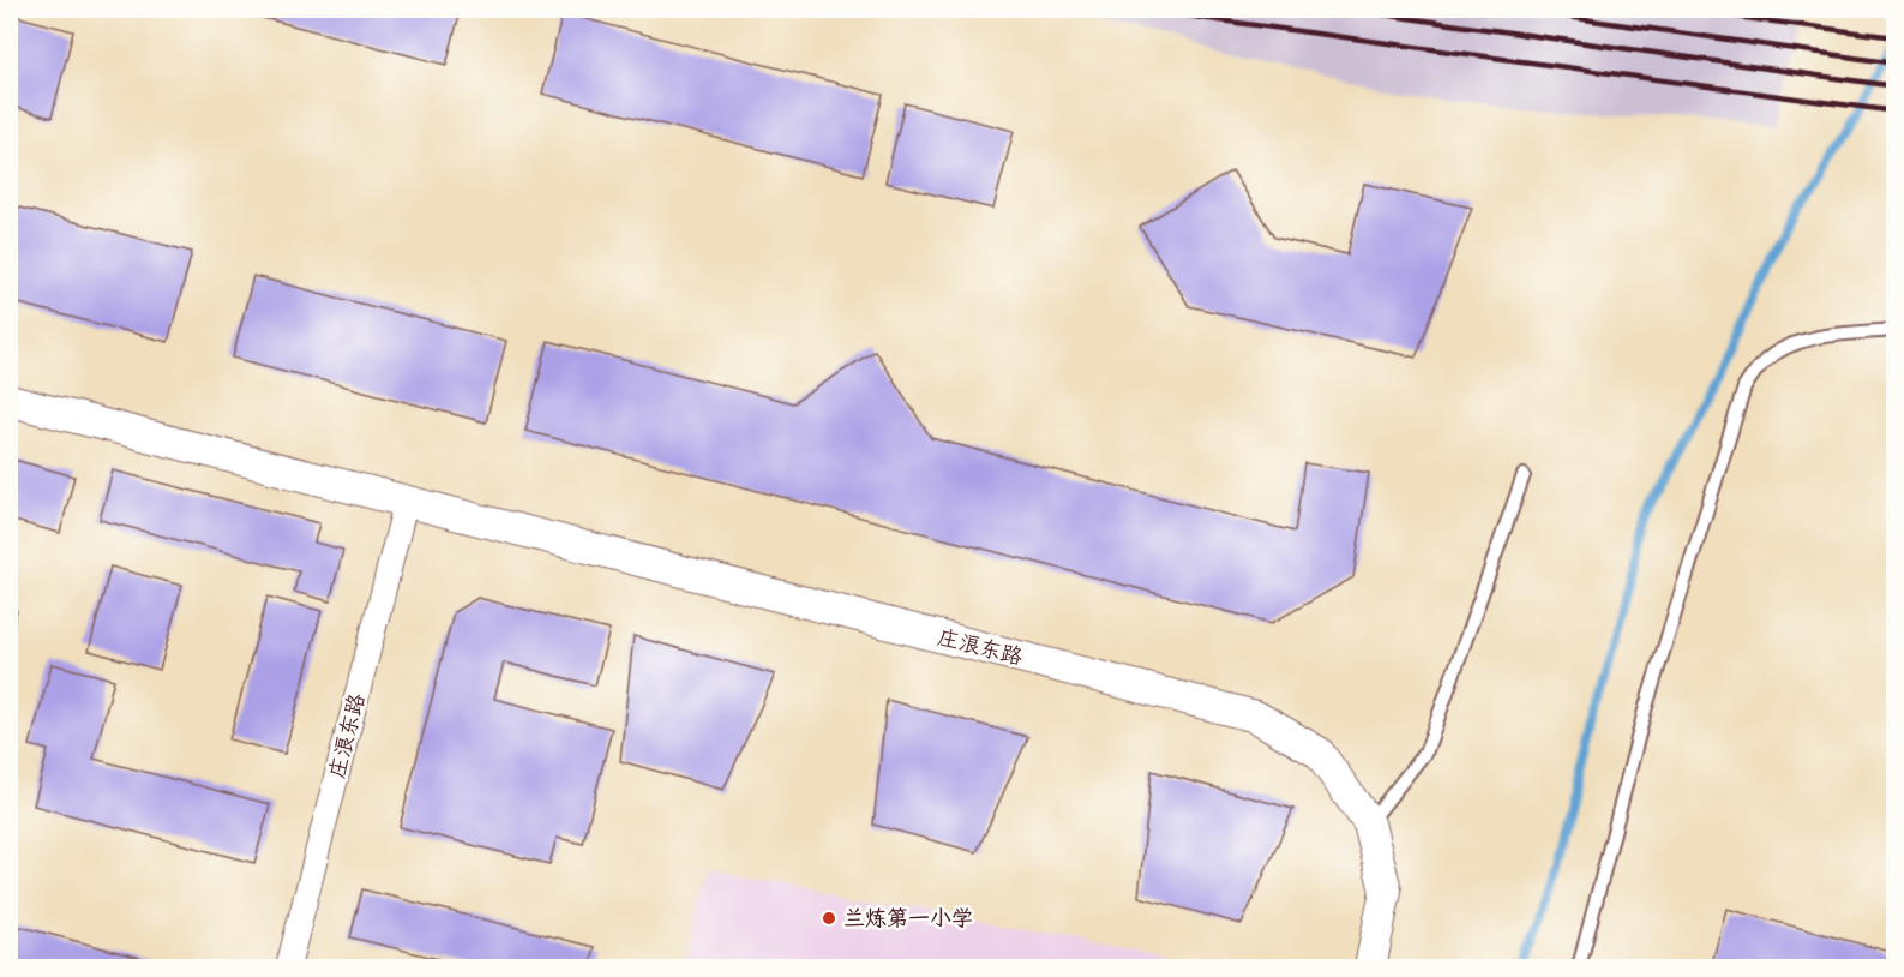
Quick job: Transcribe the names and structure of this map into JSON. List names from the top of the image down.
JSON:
{
  "streets": {
    "street": ["庄浪东路"]
  },
  "places": ["兰炼第一小学"]
}
